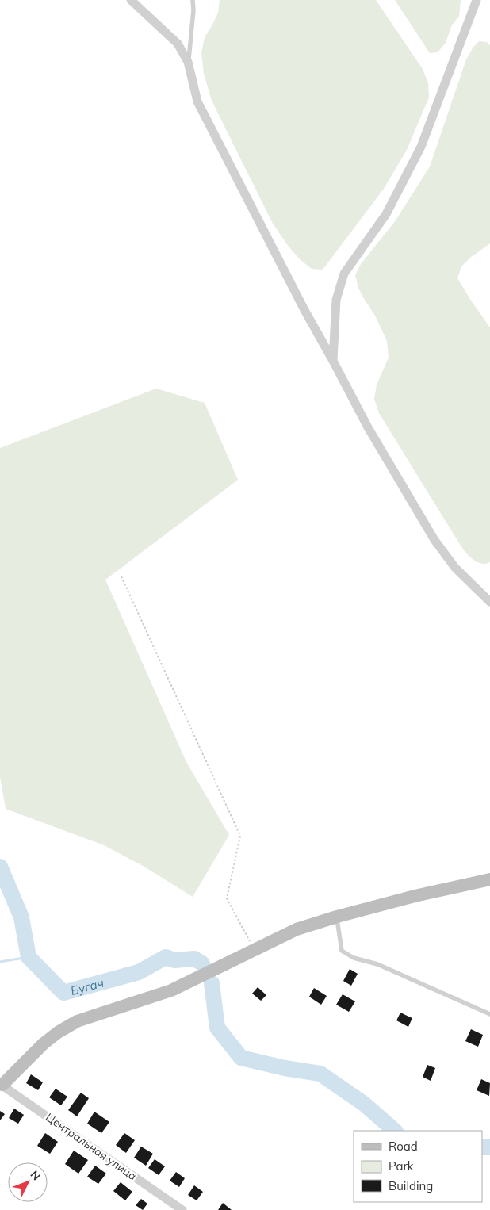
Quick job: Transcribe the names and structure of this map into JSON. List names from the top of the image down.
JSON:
{
  "streets": {
    "street": ["Центральная улица"]
  },
  "water": ["Бугач"],
  "legend": ["Road", "Park", "Building"],
  "north": "top right"
}
